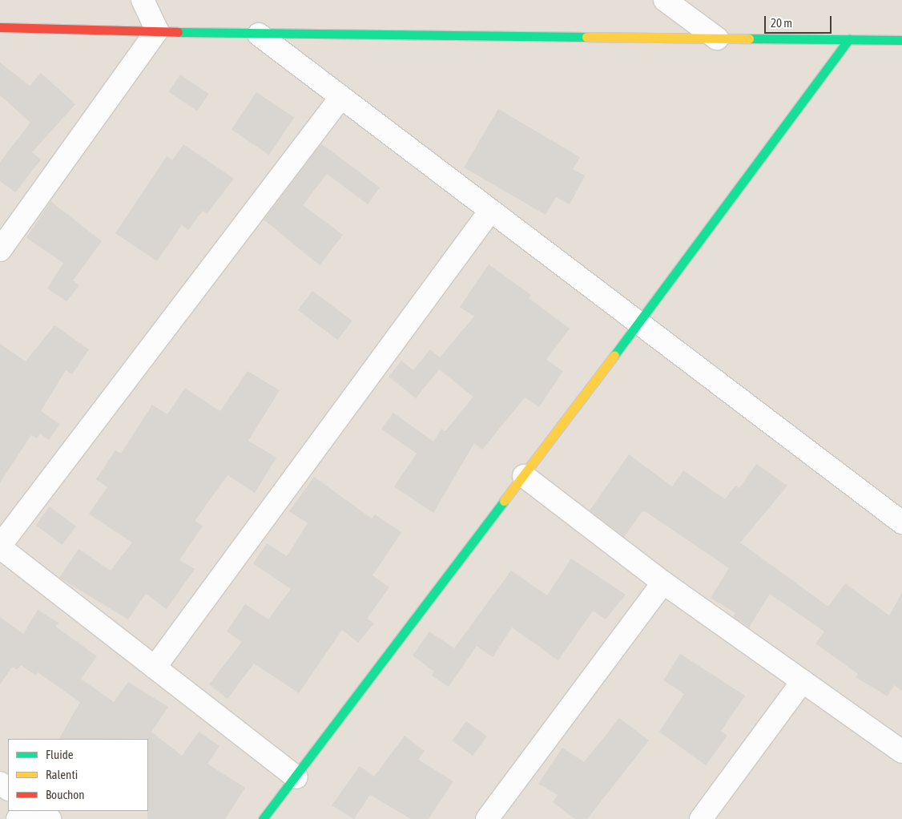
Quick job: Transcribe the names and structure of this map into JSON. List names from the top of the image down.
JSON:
{
  "legend": ["Fluide", "Ralenti", "Bouchon"],
  "scale_bar": "20 m"
}
